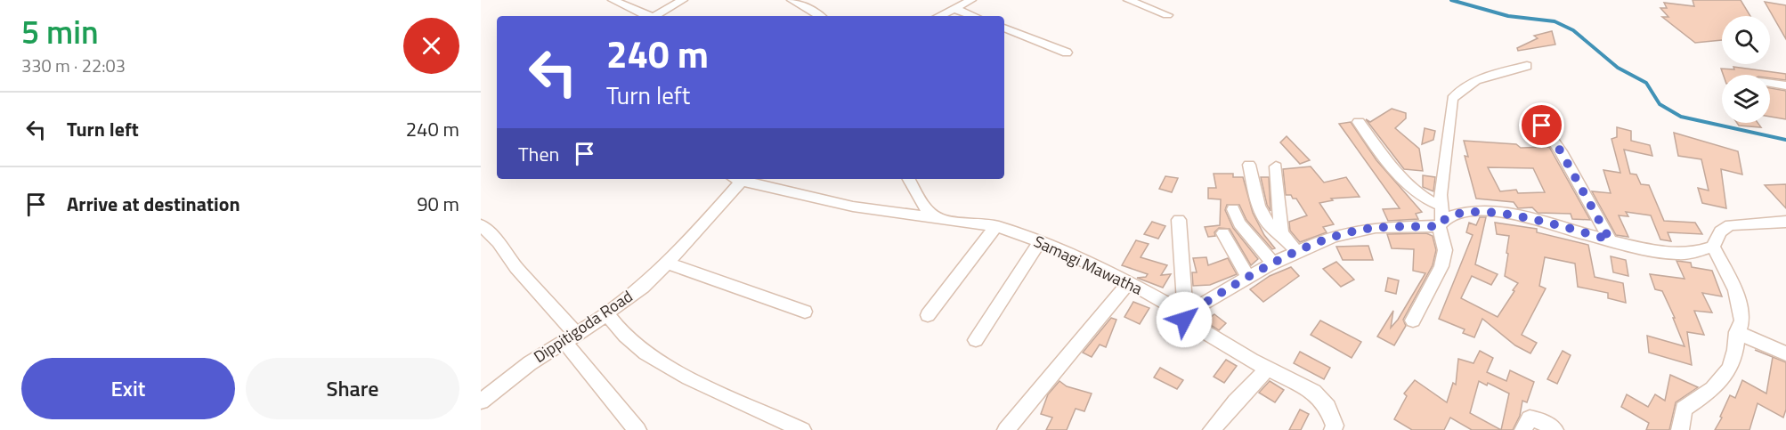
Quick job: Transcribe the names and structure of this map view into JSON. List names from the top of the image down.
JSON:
{
  "streets": {
    "street": ["Samagi Mawatha", "Dippitigoda Road"]
  },
  "page": {
    "heading": ["5 min", "330 m · 22:03"],
    "turn": ["240 m", "Turn left"],
    "list": [
      {
        "name": "Turn left",
        "value": "240 m"
      },
      {
        "name": "Arrive at destination",
        "value": "90 m"
      }
    ],
    "then": "Then",
    "buttons": ["Exit", "Share"]
  }
}
